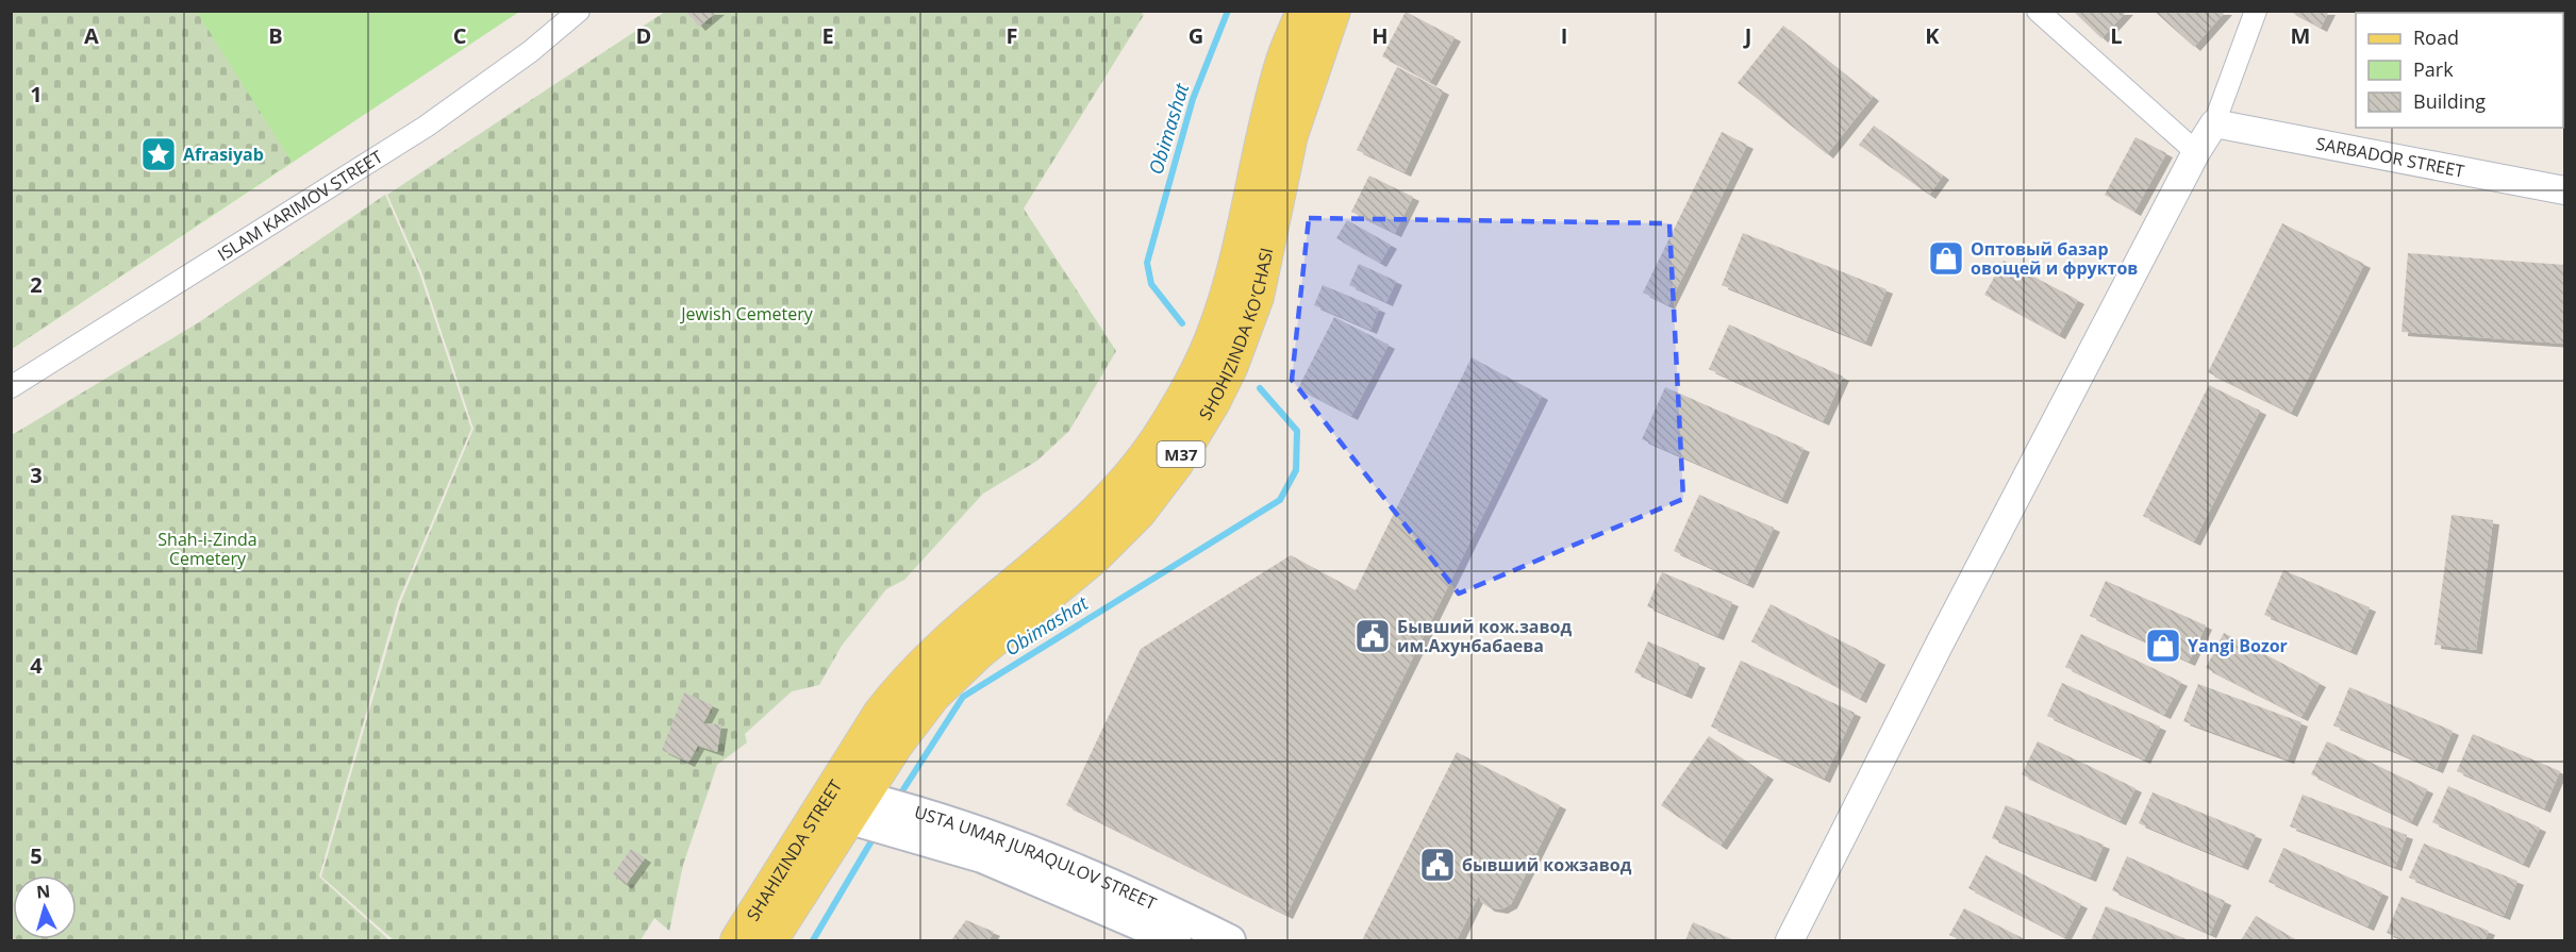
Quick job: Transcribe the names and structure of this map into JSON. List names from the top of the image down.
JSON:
{
  "streets": {
    "main road": [
      "SHOHIZINDA KO'CHASI",
      "M37",
      "SHAHIZINDA STREET",
      "USTA UMAR JURAQULOV STREET"
    ],
    "street": ["SARBADOR STREET", "ISLAM KARIMOV STREET"]
  },
  "crossings": [
    ["SHOHIZINDA KO'CHASI", "SHAHIZINDA STREET"],
    ["SHOHIZINDA KO'CHASI", "USTA UMAR JURAQULOV STREET"],
    ["SHAHIZINDA STREET", "USTA UMAR JURAQULOV STREET"]
  ],
  "water": ["Obimashat"],
  "parks": ["Jewish Cemetery", "Shah-i-Zinda Cemetery"],
  "places": {
    "place": ["Afrasiyab"],
    "shop": ["Оптовый базар овощей и фруктов", "Yangi Bozor"],
    "public building": ["Бывший кож.завод им.Ахунбабаева", "бывший кожзавод"]
  },
  "legend": ["Road", "Park", "Building"],
  "north": "top",
  "grid": {
    "columns": [
      "A",
      "B",
      "C",
      "D",
      "E",
      "F",
      "G",
      "H",
      "I",
      "J",
      "K",
      "L",
      "M"
    ],
    "rows": [
      "1",
      "2",
      "3",
      "4",
      "5"
    ]
  }
}
